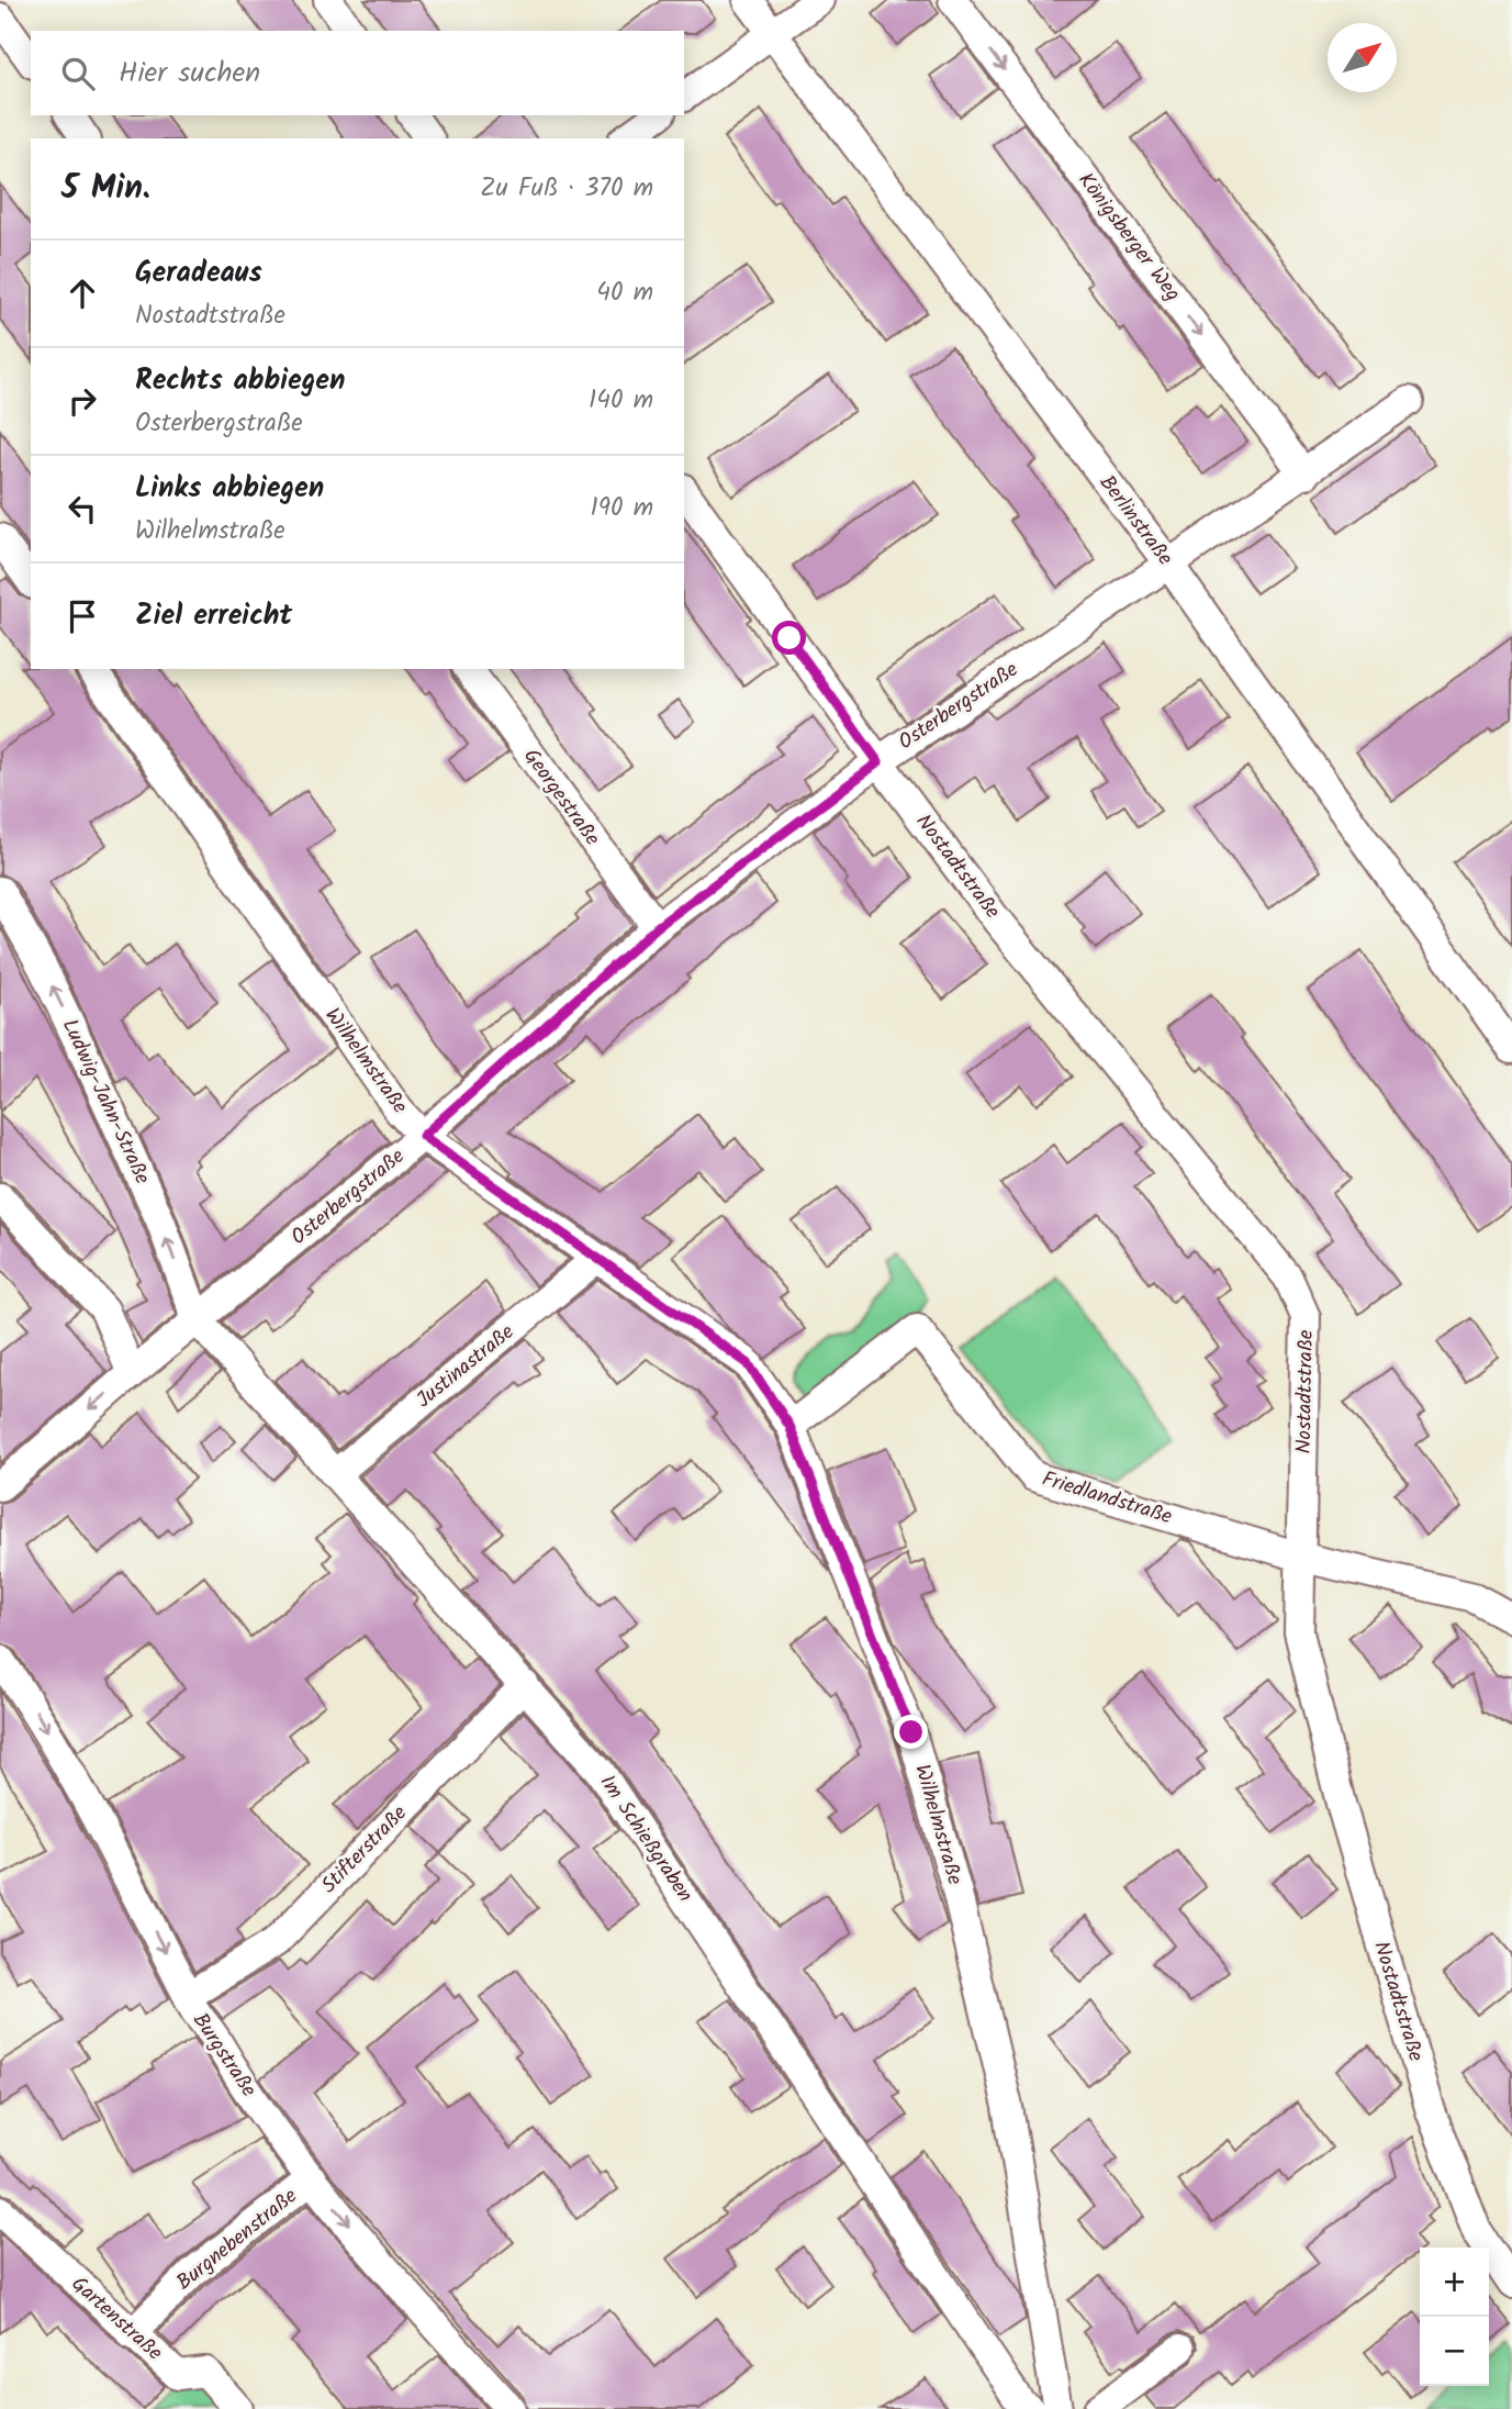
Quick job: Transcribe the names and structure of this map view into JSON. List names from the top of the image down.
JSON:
{
  "streets": {
    "street": [
      "Königsberger Weg",
      "Berlinstraße",
      "Osterbergstraße",
      "Georgestraße",
      "Nostadtstraße",
      "Wilhelmstraße",
      "Ludwig-Jahn-Straße",
      "Justinastraße",
      "Friedlandstraße",
      "Im Schießgraben",
      "Stifterstraße",
      "Burgstraße",
      "Burgnebenstraße",
      "Gartenstraße"
    ]
  },
  "crossings": [
    ["Königsberger Weg", "Osterbergstraße"],
    ["Berlinstraße", "Osterbergstraße"],
    ["Osterbergstraße", "Georgestraße"],
    ["Osterbergstraße", "Nostadtstraße"],
    ["Osterbergstraße", "Wilhelmstraße"],
    ["Osterbergstraße", "Ludwig-Jahn-Straße"],
    ["Osterbergstraße", "Im Schießgraben"],
    ["Nostadtstraße", "Friedlandstraße"],
    ["Wilhelmstraße", "Justinastraße"],
    ["Wilhelmstraße", "Friedlandstraße"],
    ["Ludwig-Jahn-Straße", "Im Schießgraben"],
    ["Justinastraße", "Im Schießgraben"],
    ["Im Schießgraben", "Stifterstraße"],
    ["Stifterstraße", "Burgstraße"],
    ["Burgstraße", "Burgnebenstraße"],
    ["Burgnebenstraße", "Gartenstraße"]
  ],
  "one_way": ["Königsberger Weg", "Burgstraße"],
  "north": "top right",
  "page": {
    "search": "Hier suchen",
    "heading": ["5 Min.", "Zu Fuß · 370 m"],
    "list": [
      ["Geradeaus", "Nostadtstraße", "40 m"],
      ["Rechts abbiegen", "Osterbergstraße", "140 m"],
      ["Links abbiegen", "Wilhelmstraße", "190 m"],
      "Ziel erreicht"
    ],
    "map_buttons": ["+", "−"]
  }
}
